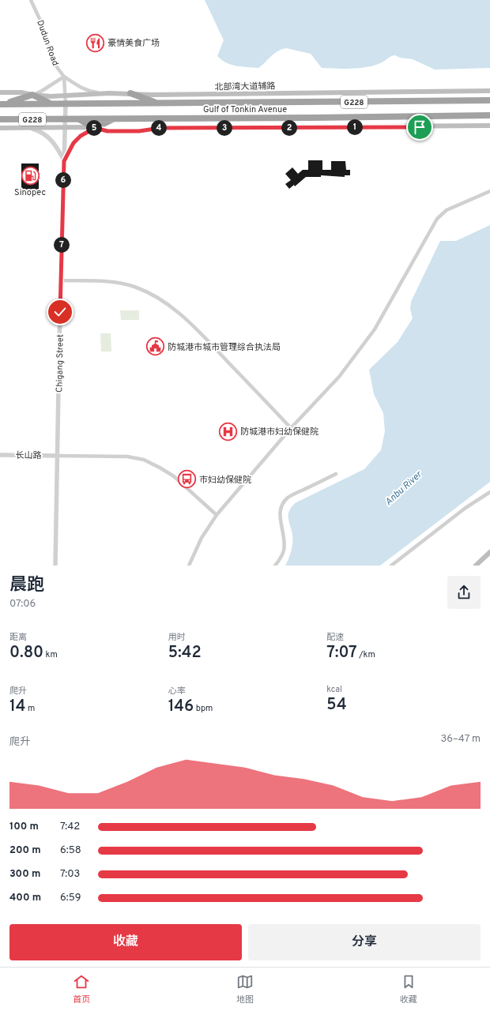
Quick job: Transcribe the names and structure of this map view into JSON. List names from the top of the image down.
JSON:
{
  "streets": {
    "highway": ["G228", "Gulf of Tonkin Avenue"],
    "main road": ["北部湾大道辅路"],
    "street": ["Dudun Road", "Chigang Street", "长山路"]
  },
  "crossings": [
    ["Dudun Road", "北部湾大道辅路"],
    ["Gulf of Tonkin Avenue", "Chigang Street"],
    ["Chigang Street", "长山路"]
  ],
  "water": ["Anbu River"],
  "places": {
    "restaurant": ["豪情美食广场"],
    "fuel station": ["Sinopec"],
    "public building": ["防城港市城市管理综合执法局"],
    "hospital": ["防城港市妇幼保健院"],
    "bus stop": ["巿妇幼保健院"]
  },
  "page": {
    "pins": [
      "1",
      "2",
      "3",
      "4",
      "5",
      "6",
      "7"
    ],
    "heading": ["晨跑", "07:06"],
    "stats": [
      ["距离", "0.80 km"],
      ["用时", "5:42"],
      ["配速", "7:07 /km"],
      ["爬升", "14 m"],
      ["心率", "146 bpm"],
      ["kcal", "54"]
    ],
    "chart": ["爬升", "36–47 m"],
    "list": [
      {
        "name": "100 m",
        "note": "7:42"
      },
      {
        "name": "200 m",
        "note": "6:58"
      },
      {
        "name": "300 m",
        "note": "7:03"
      },
      {
        "name": "400 m",
        "note": "6:59"
      }
    ],
    "buttons": ["收藏", "分享"],
    "tabs": ["首页", "地图", "收藏"]
  }
}
